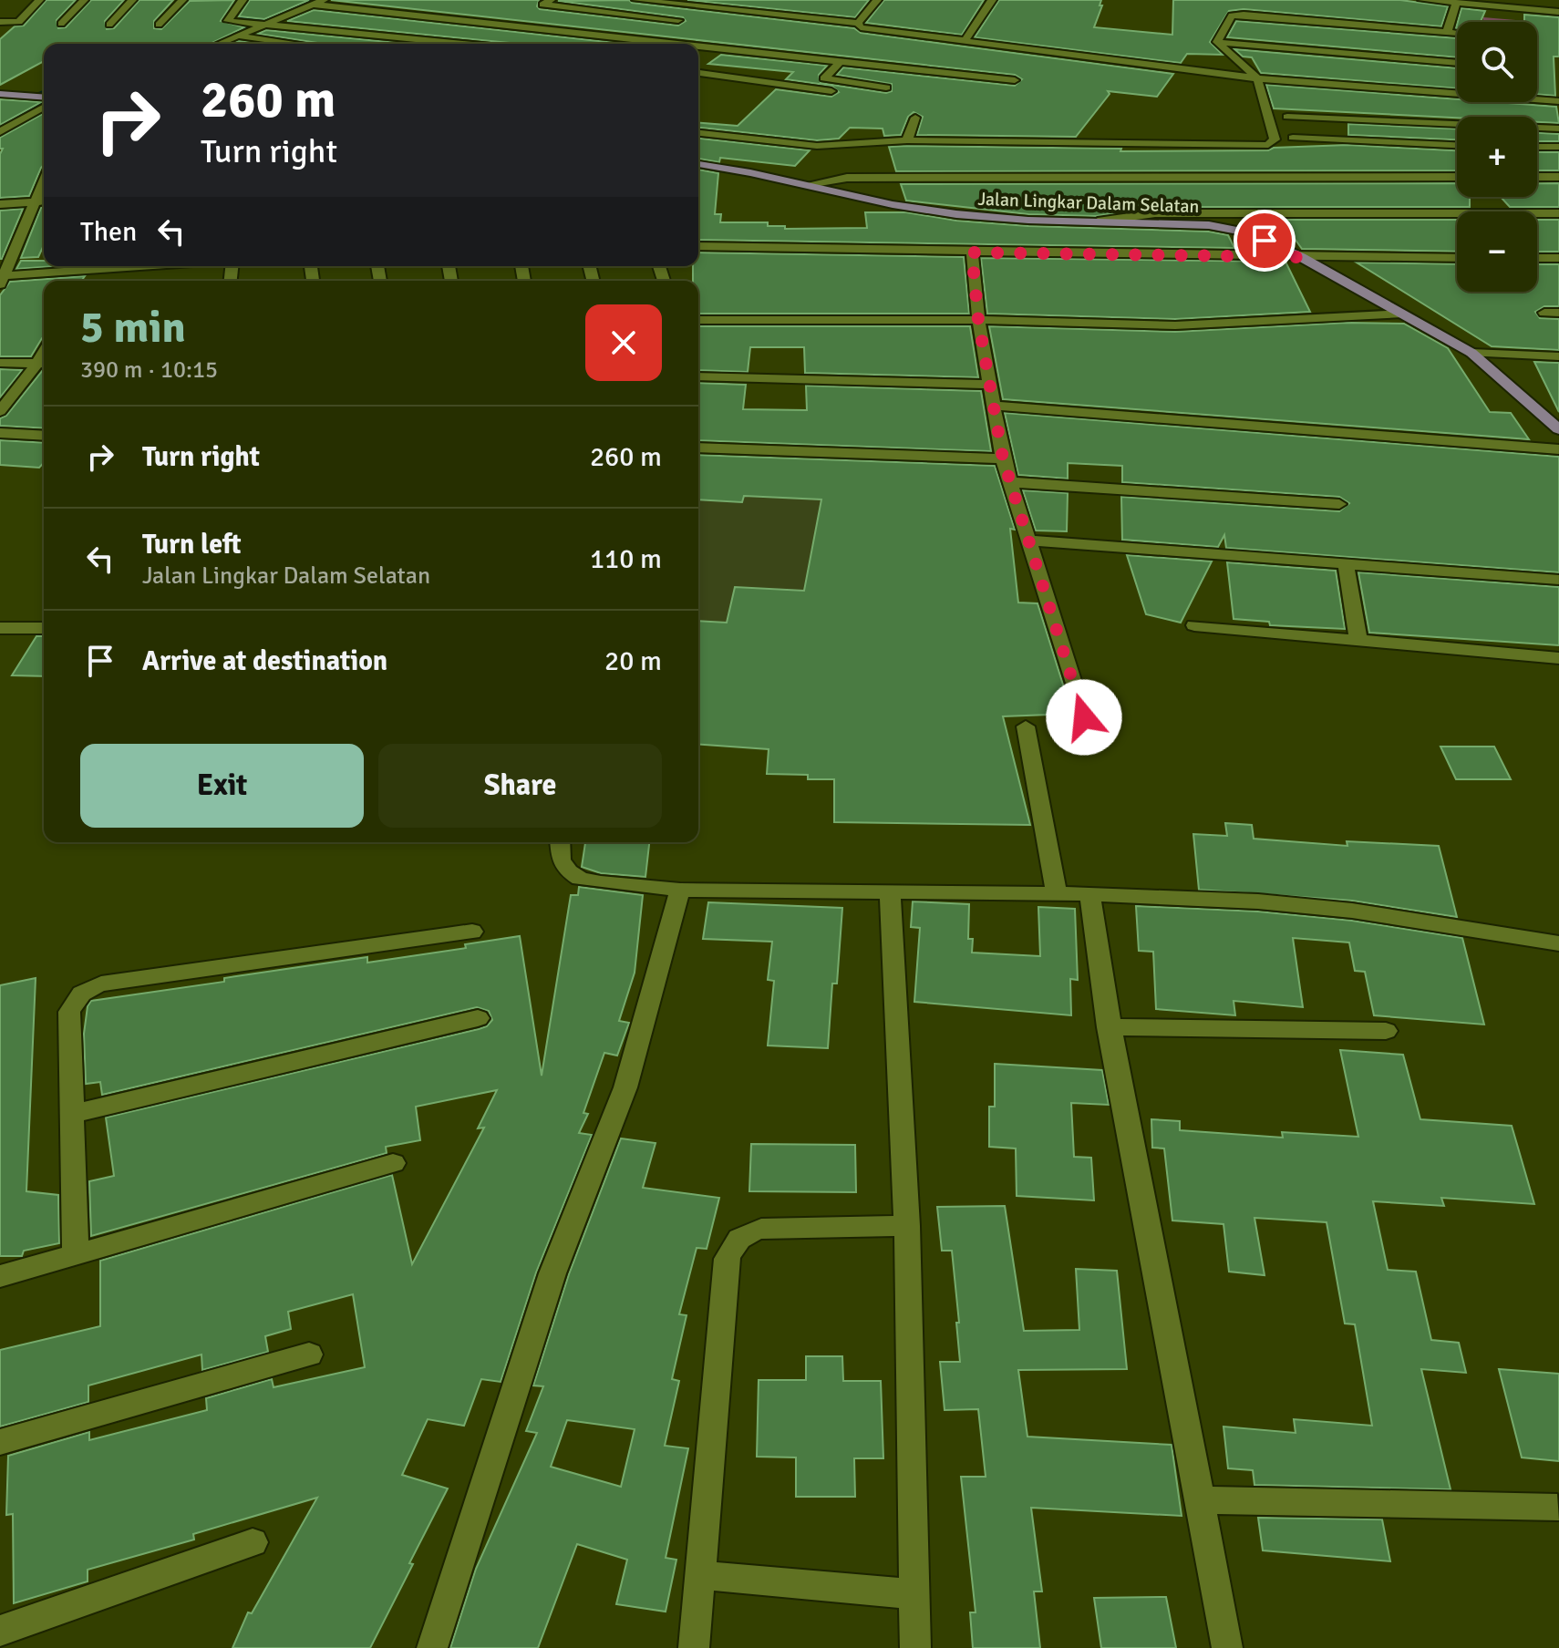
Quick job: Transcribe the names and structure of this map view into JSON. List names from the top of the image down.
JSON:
{
  "streets": {
    "main road": ["Jalan Lingkar Dalam Selatan"]
  },
  "page": {
    "map_buttons": ["+", "−"],
    "turn": ["260 m", "Turn right"],
    "then": "Then",
    "heading": ["5 min", "390 m · 10:15"],
    "list": [
      {
        "name": "Turn right",
        "value": "260 m"
      },
      {
        "name": "Turn left",
        "note": "Jalan Lingkar Dalam Selatan",
        "value": "110 m"
      },
      {
        "name": "Arrive at destination",
        "value": "20 m"
      }
    ],
    "buttons": ["Exit", "Share"]
  }
}
